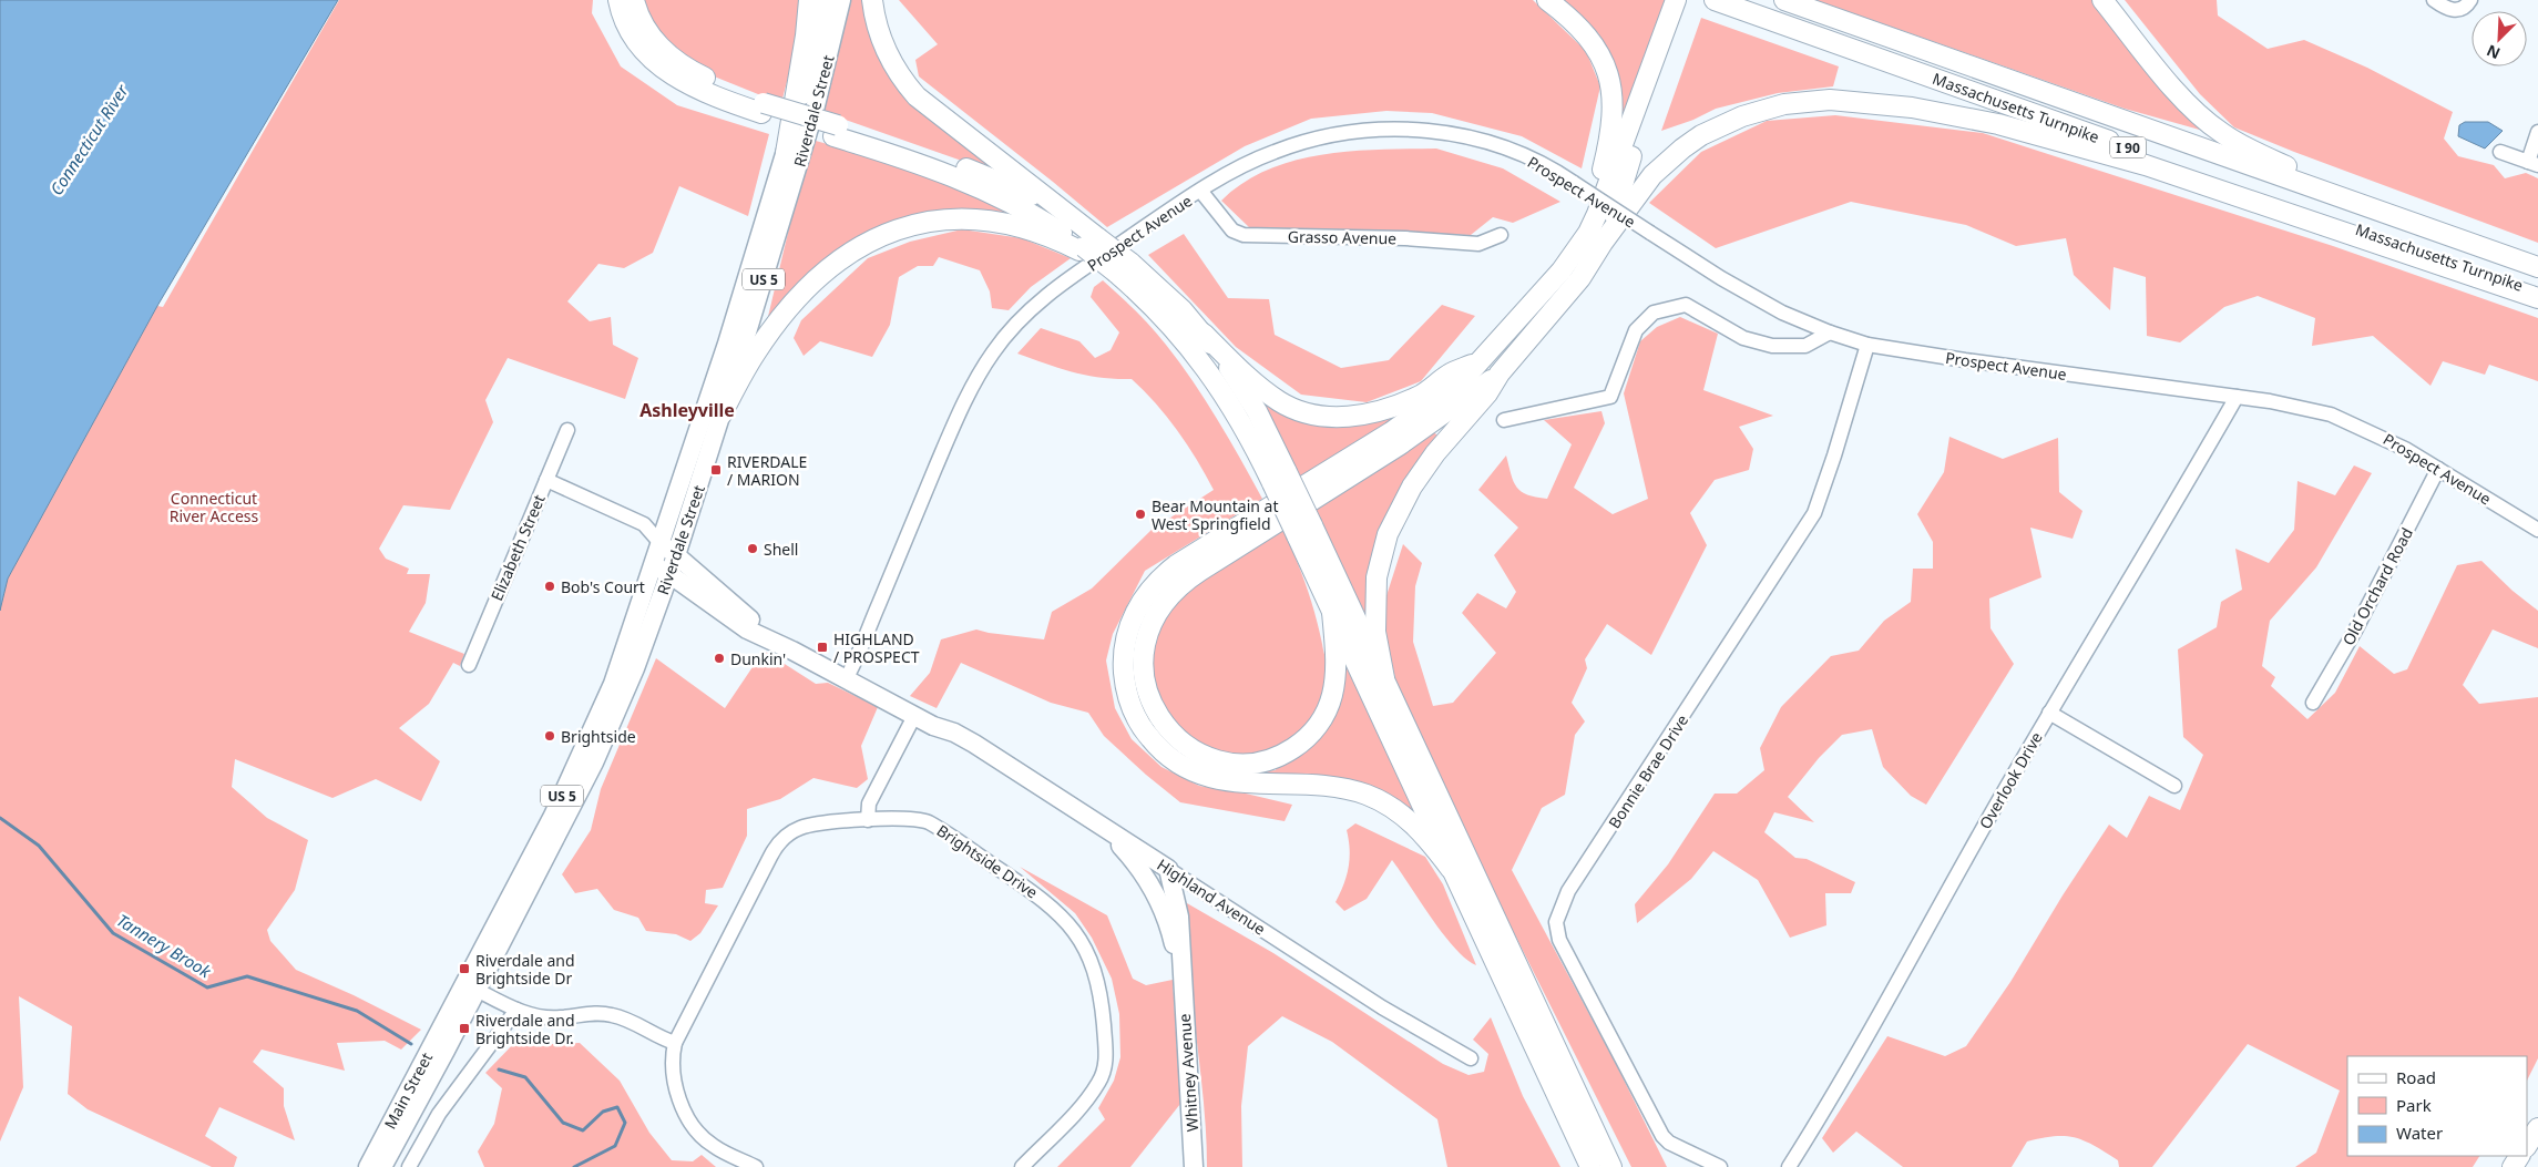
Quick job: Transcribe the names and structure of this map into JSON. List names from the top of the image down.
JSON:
{
  "streets": {
    "highway": ["Massachusetts Turnpike", "I 90"],
    "main road": [
      "Riverdale Street",
      "US 5",
      "Highland Avenue",
      "Whitney Avenue",
      "Main Street"
    ],
    "street": [
      "Prospect Avenue",
      "Grasso Avenue",
      "Elizabeth Street",
      "Old Orchard Road",
      "Bonnie Brae Drive",
      "Overlook Drive",
      "Brightside Drive"
    ]
  },
  "crossings": [
    ["Riverdale Street", "Highland Avenue"],
    ["Riverdale Street", "Main Street"],
    ["Prospect Avenue", "Grasso Avenue"],
    ["Prospect Avenue", "Old Orchard Road"],
    ["Prospect Avenue", "Bonnie Brae Drive"],
    ["Prospect Avenue", "Overlook Drive"],
    ["Prospect Avenue", "Highland Avenue"],
    ["Highland Avenue", "Whitney Avenue"]
  ],
  "districts": ["Ashleyville"],
  "water": ["Connecticut River", "Tannery Brook"],
  "parks": ["Connecticut River Access"],
  "places": {
    "transit": [
      "RIVERDALE / MARION",
      "HIGHLAND / PROSPECT",
      "Riverdale and Brightside Dr",
      "Riverdale and Brightside Dr."
    ],
    "other": [
      "Bear Mountain at West Springfield",
      "Shell",
      "Bob's Court",
      "Dunkin'",
      "Brightside"
    ]
  },
  "legend": ["Road", "Park", "Water"],
  "north": "bottom left"
}
